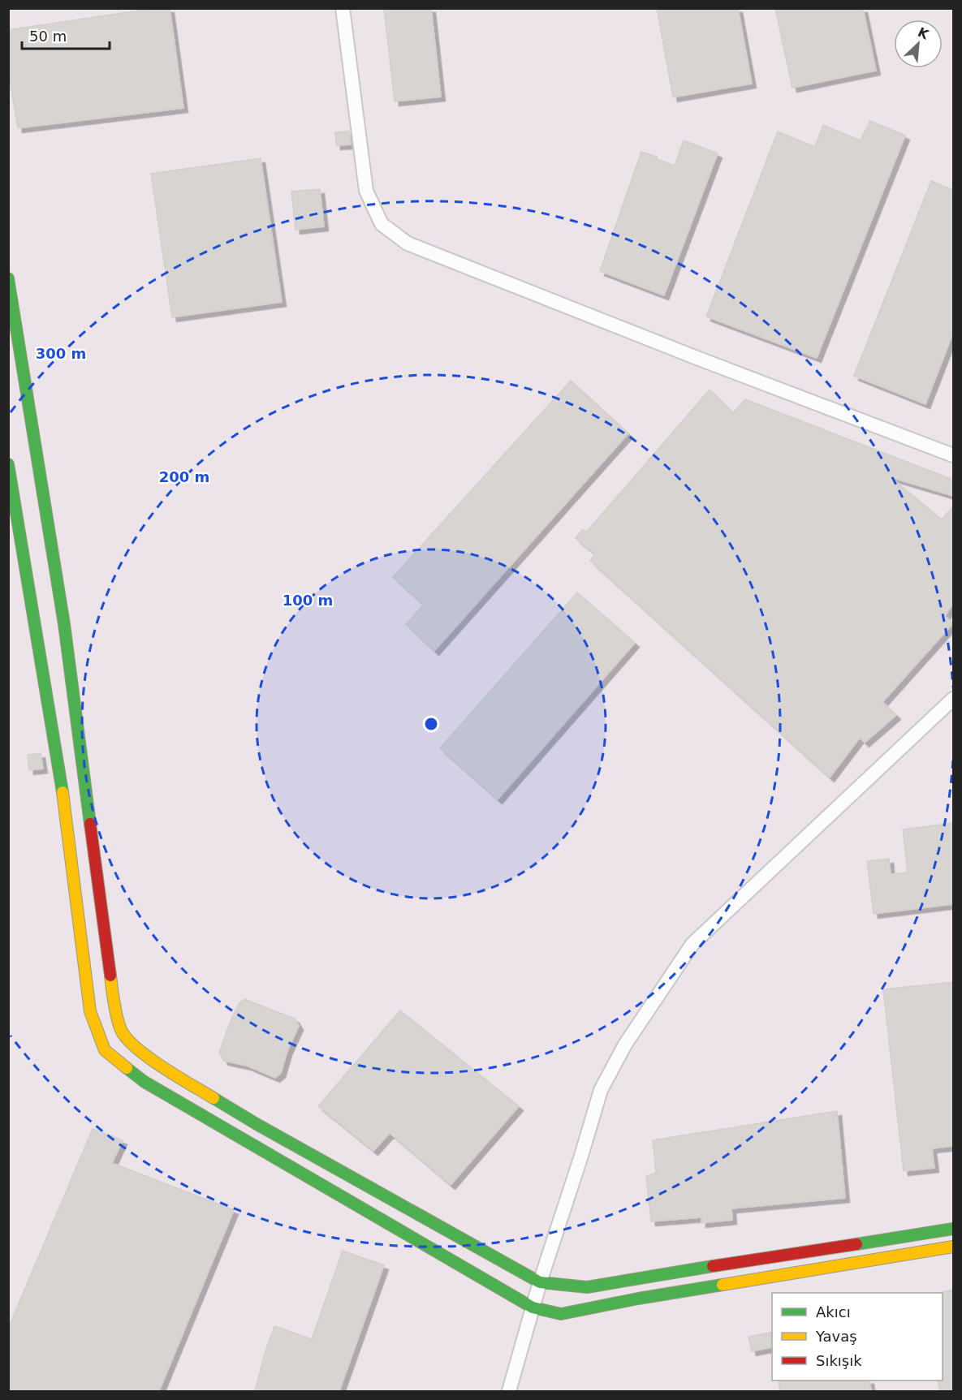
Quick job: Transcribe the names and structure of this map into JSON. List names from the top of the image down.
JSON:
{
  "legend": ["Akıcı", "Yavaş", "Sıkışık"],
  "scale_bar": "50 m",
  "north": "top right",
  "rings": ["300 m", "200 m", "100 m"]
}
